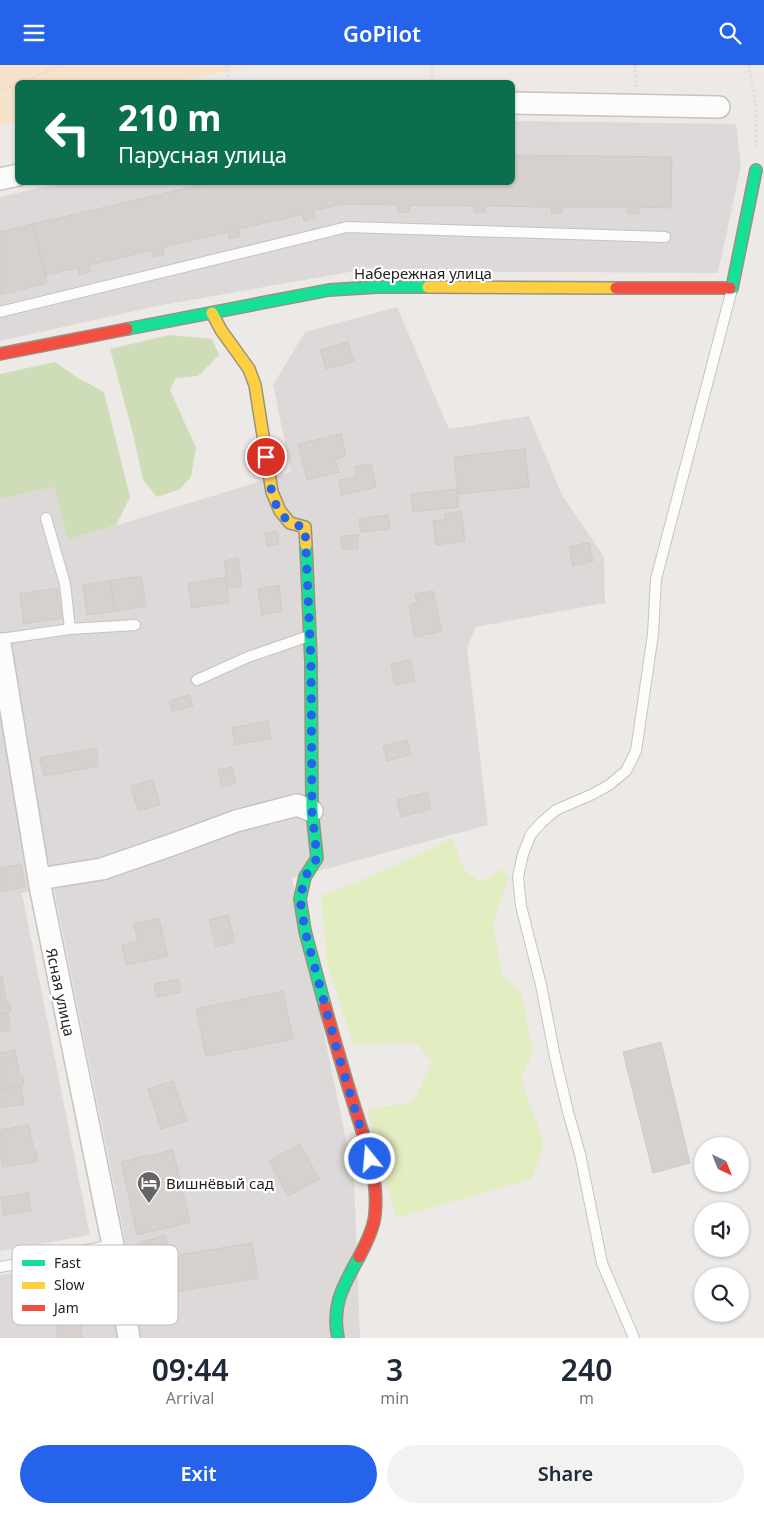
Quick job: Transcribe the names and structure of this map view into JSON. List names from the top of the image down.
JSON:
{
  "streets": {
    "street": ["Набережная улица", "Ясная улица"]
  },
  "places": {
    "hotel": ["Вишнёвый сад"]
  },
  "legend": ["Fast", "Slow", "Jam"],
  "north": "bottom right",
  "page": {
    "header": "GoPilot",
    "turn": ["210 m", "Парусная улица"],
    "eta": [
      "09:44",
      "Arrival",
      "3",
      "min",
      "240",
      "m"
    ],
    "buttons": ["Exit", "Share"]
  }
}
